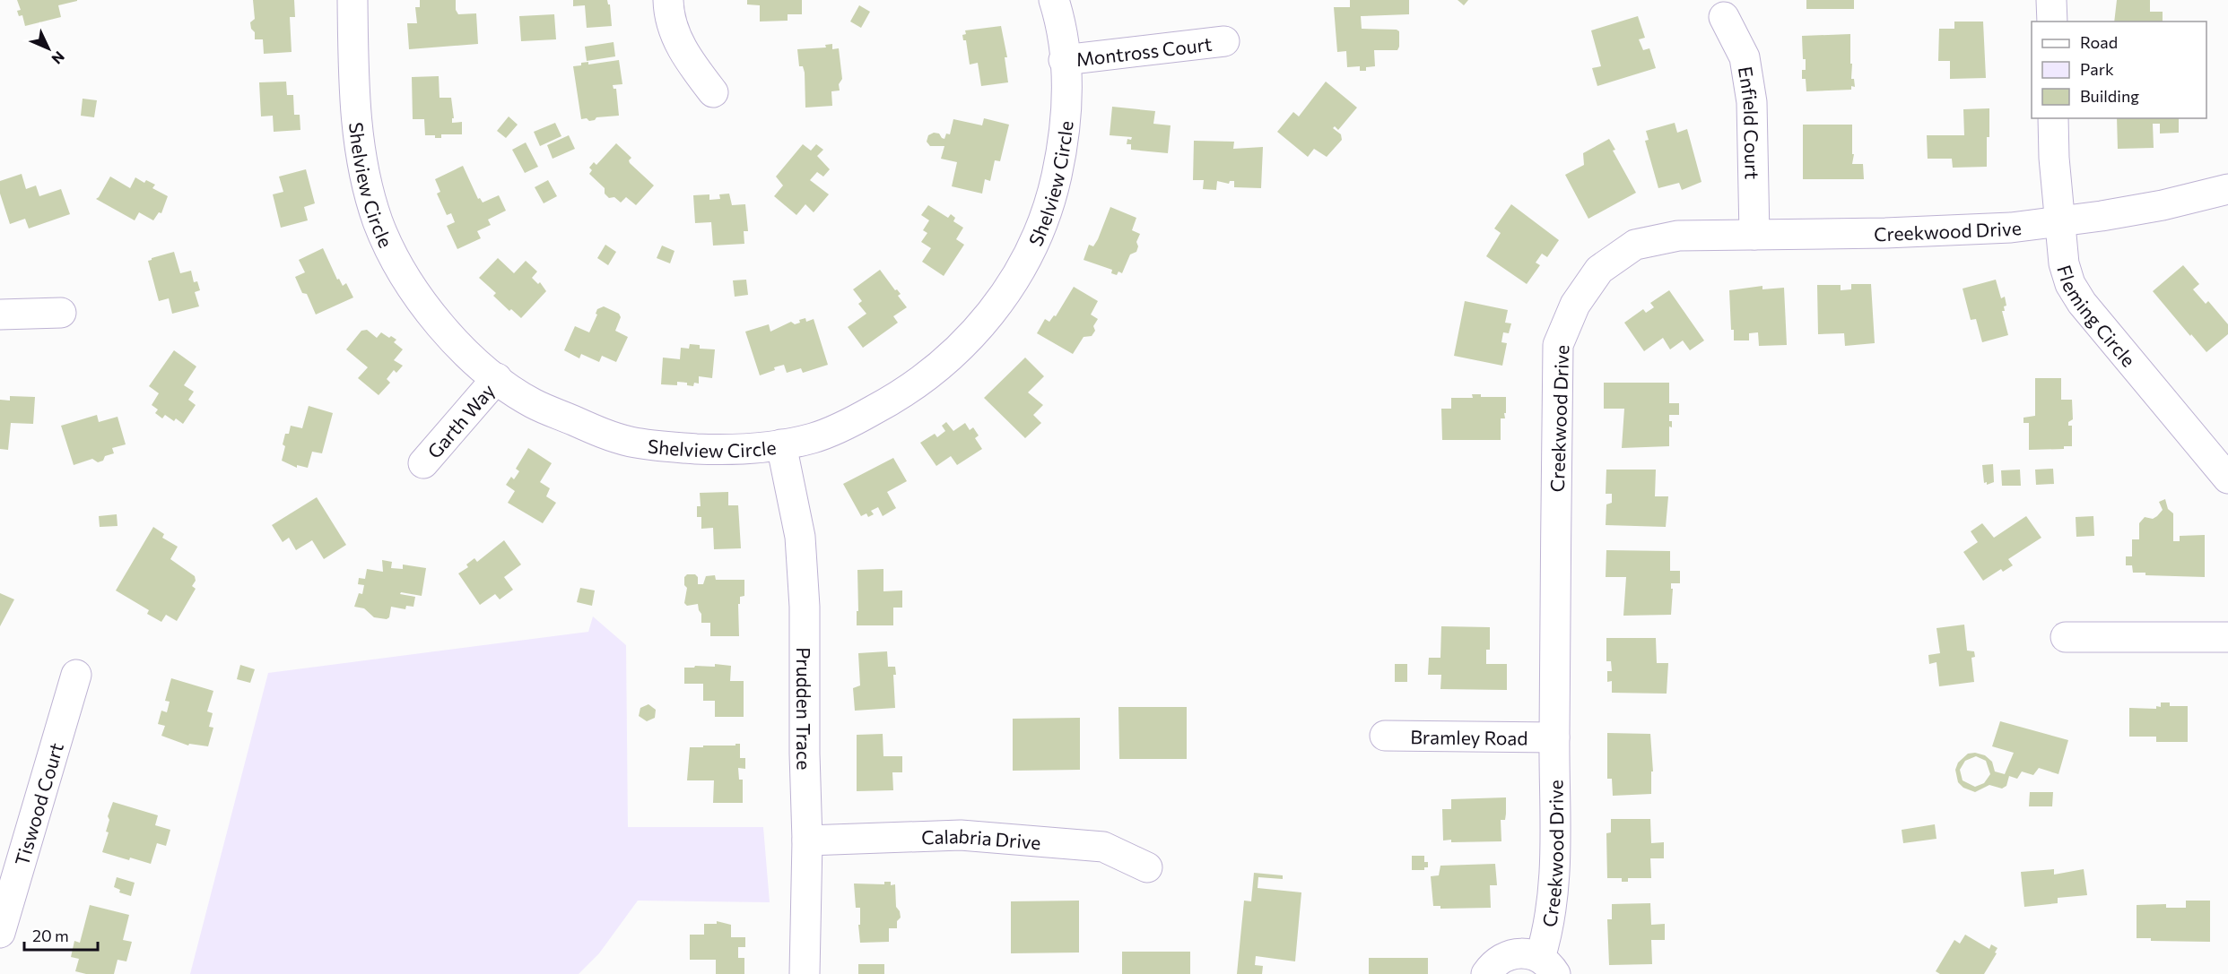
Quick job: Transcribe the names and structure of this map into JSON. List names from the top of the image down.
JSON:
{
  "streets": {
    "street": [
      "Montross Court",
      "Enfield Court",
      "Shelview Circle",
      "Creekwood Drive",
      "Fleming Circle",
      "Garth Way",
      "Prudden Trace",
      "Bramley Road",
      "Tiswood Court",
      "Calabria Drive"
    ]
  },
  "crossings": [
    ["Montross Court", "Shelview Circle"],
    ["Enfield Court", "Creekwood Drive"],
    ["Shelview Circle", "Garth Way"],
    ["Shelview Circle", "Prudden Trace"],
    ["Creekwood Drive", "Fleming Circle"],
    ["Creekwood Drive", "Bramley Road"],
    ["Prudden Trace", "Calabria Drive"]
  ],
  "legend": ["Road", "Park", "Building"],
  "scale_bar": "20 m",
  "north": "bottom right"
}
